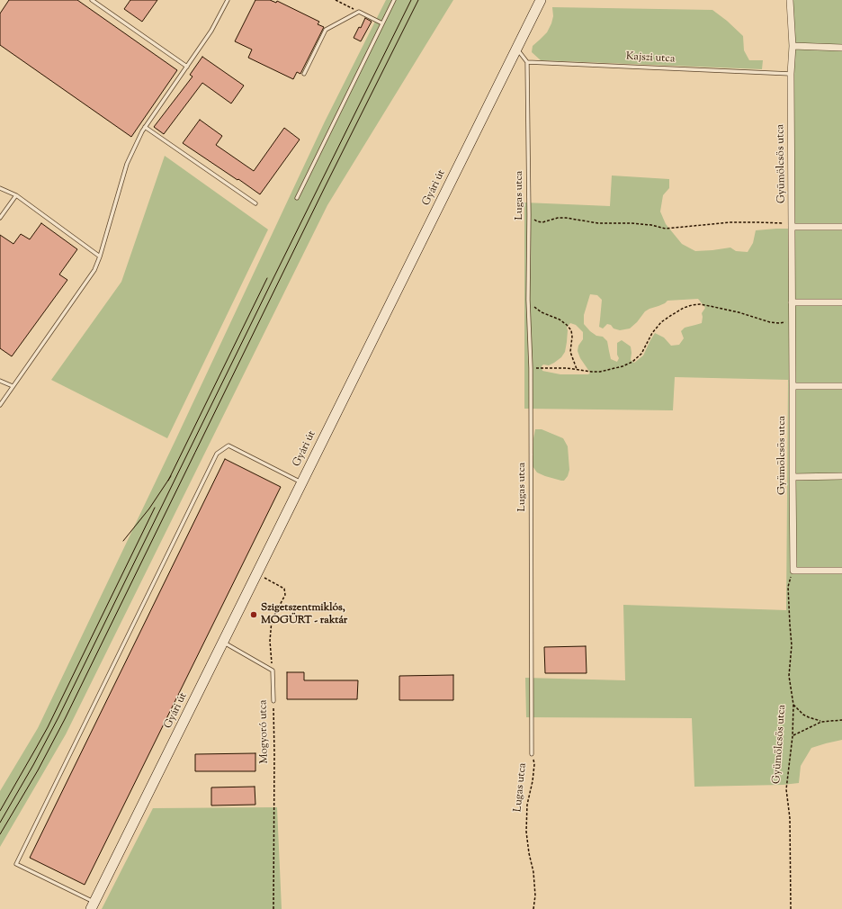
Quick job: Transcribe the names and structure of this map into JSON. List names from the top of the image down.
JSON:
{
  "streets": {
    "street": ["Gyümölcsös utca", "Gyári út"],
    "lane": ["Kajszi utca", "Lugas utca", "Mogyoró utca"]
  },
  "crossings": [
    ["Kajszi utca", "Gyümölcsös utca"],
    ["Kajszi utca", "Lugas utca"]
  ],
  "places": ["Szigetszentmiklós, MOGÜRT - raktár"]
}
